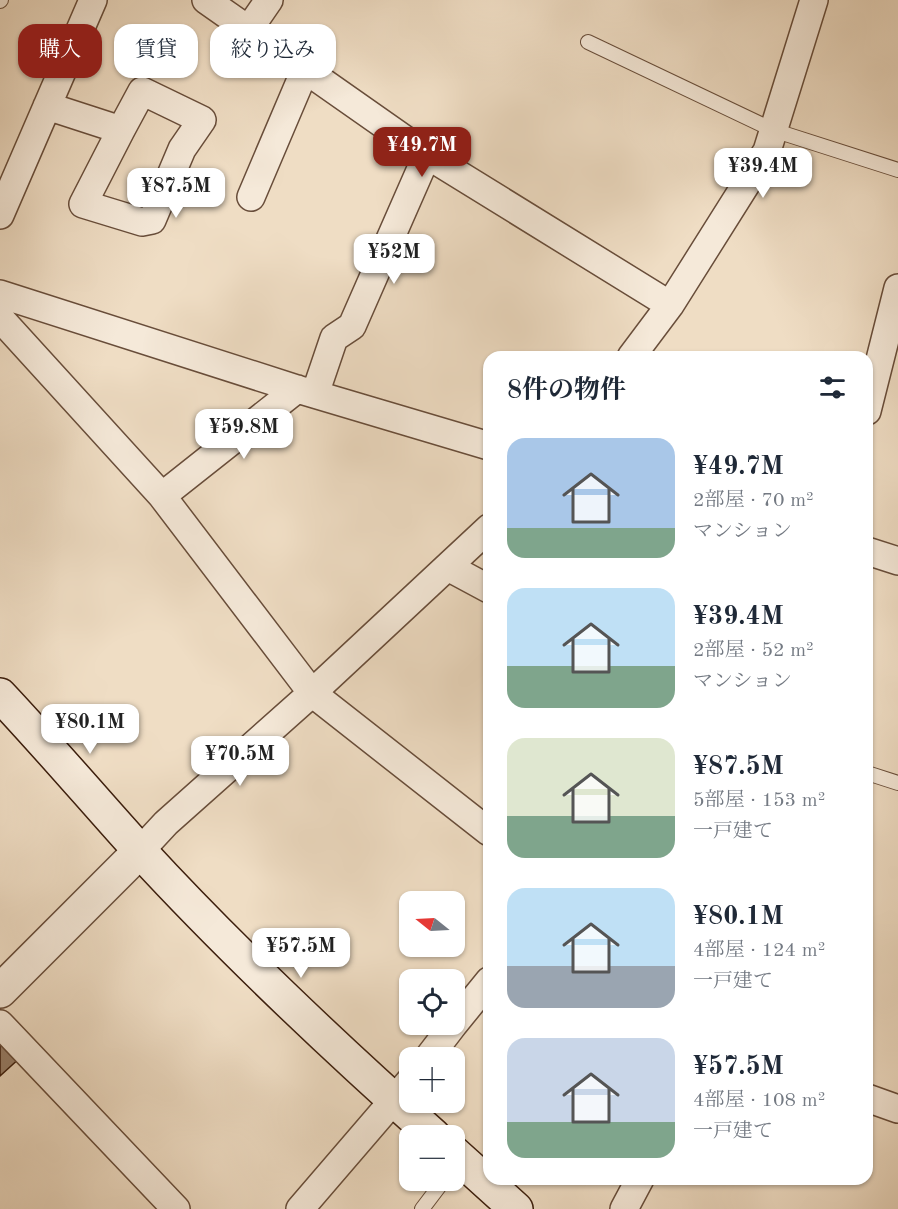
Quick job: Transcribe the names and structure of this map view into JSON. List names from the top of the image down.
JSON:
{
  "north": "left",
  "page": {
    "chip": ["購入", "賃貸", "絞り込み"],
    "price": [
      "¥49.7M",
      "¥39.4M",
      "¥87.5M",
      "¥52M",
      "¥59.8M",
      "¥80.1M",
      "¥70.5M",
      "¥57.5M"
    ],
    "heading": "8件の物件",
    "list": [
      {
        "name": "¥49.7M",
        "note": "2部屋 · 70 m² · マンション"
      },
      {
        "name": "¥39.4M",
        "note": "2部屋 · 52 m² · マンション"
      },
      {
        "name": "¥87.5M",
        "note": "5部屋 · 153 m² · 一戸建て"
      },
      {
        "name": "¥80.1M",
        "note": "4部屋 · 124 m² · 一戸建て"
      },
      {
        "name": "¥57.5M",
        "note": "4部屋 · 108 m² · 一戸建て"
      }
    ],
    "map_buttons": ["+", "−"]
  }
}
